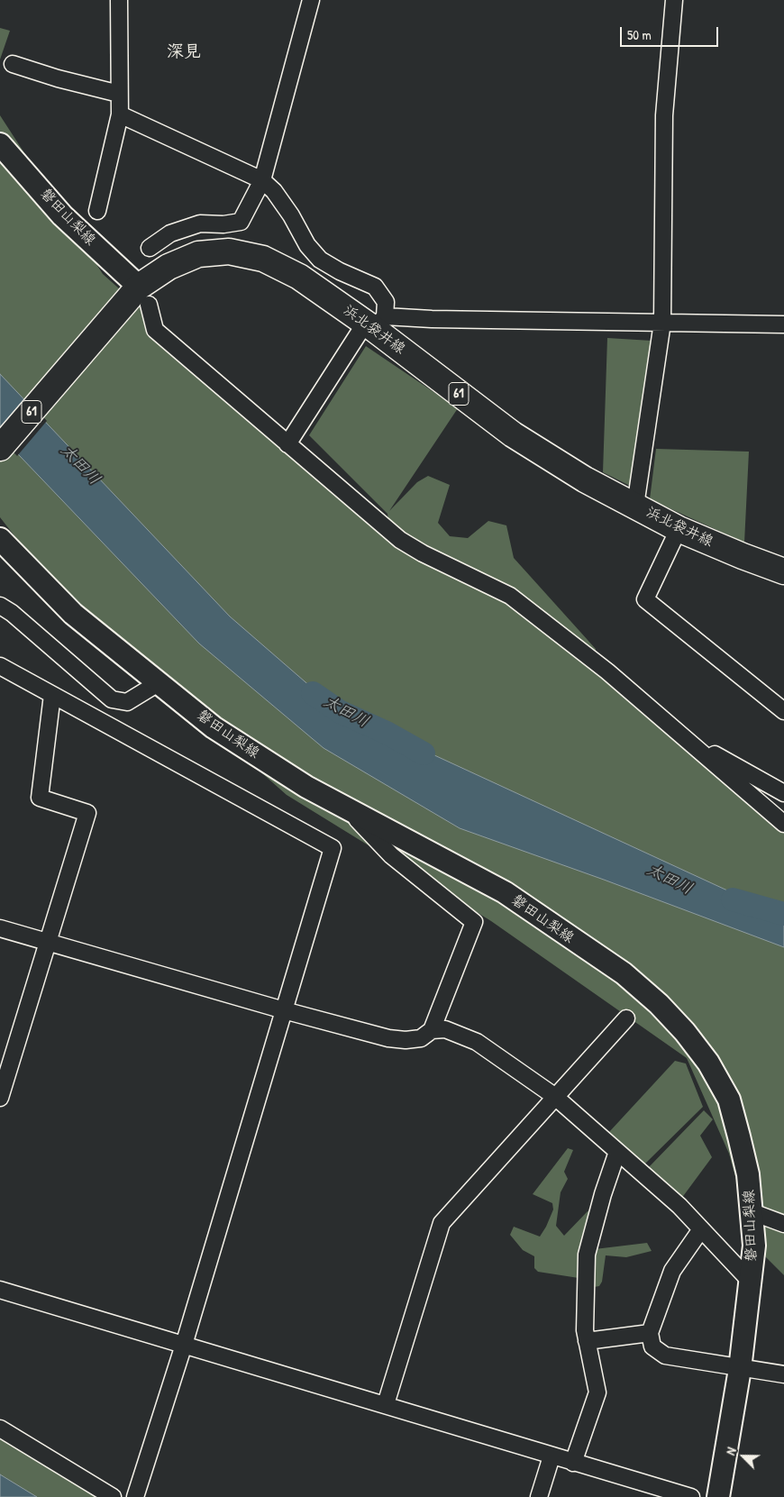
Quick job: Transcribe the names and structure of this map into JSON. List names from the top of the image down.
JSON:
{
  "streets": {
    "main road": ["磐田山梨線", "浜北袋井線", "61"]
  },
  "crossings": [
    ["磐田山梨線", "浜北袋井線"]
  ],
  "districts": ["深見"],
  "water": ["太田川"],
  "scale_bar": "50 m",
  "north": "top left"
}
